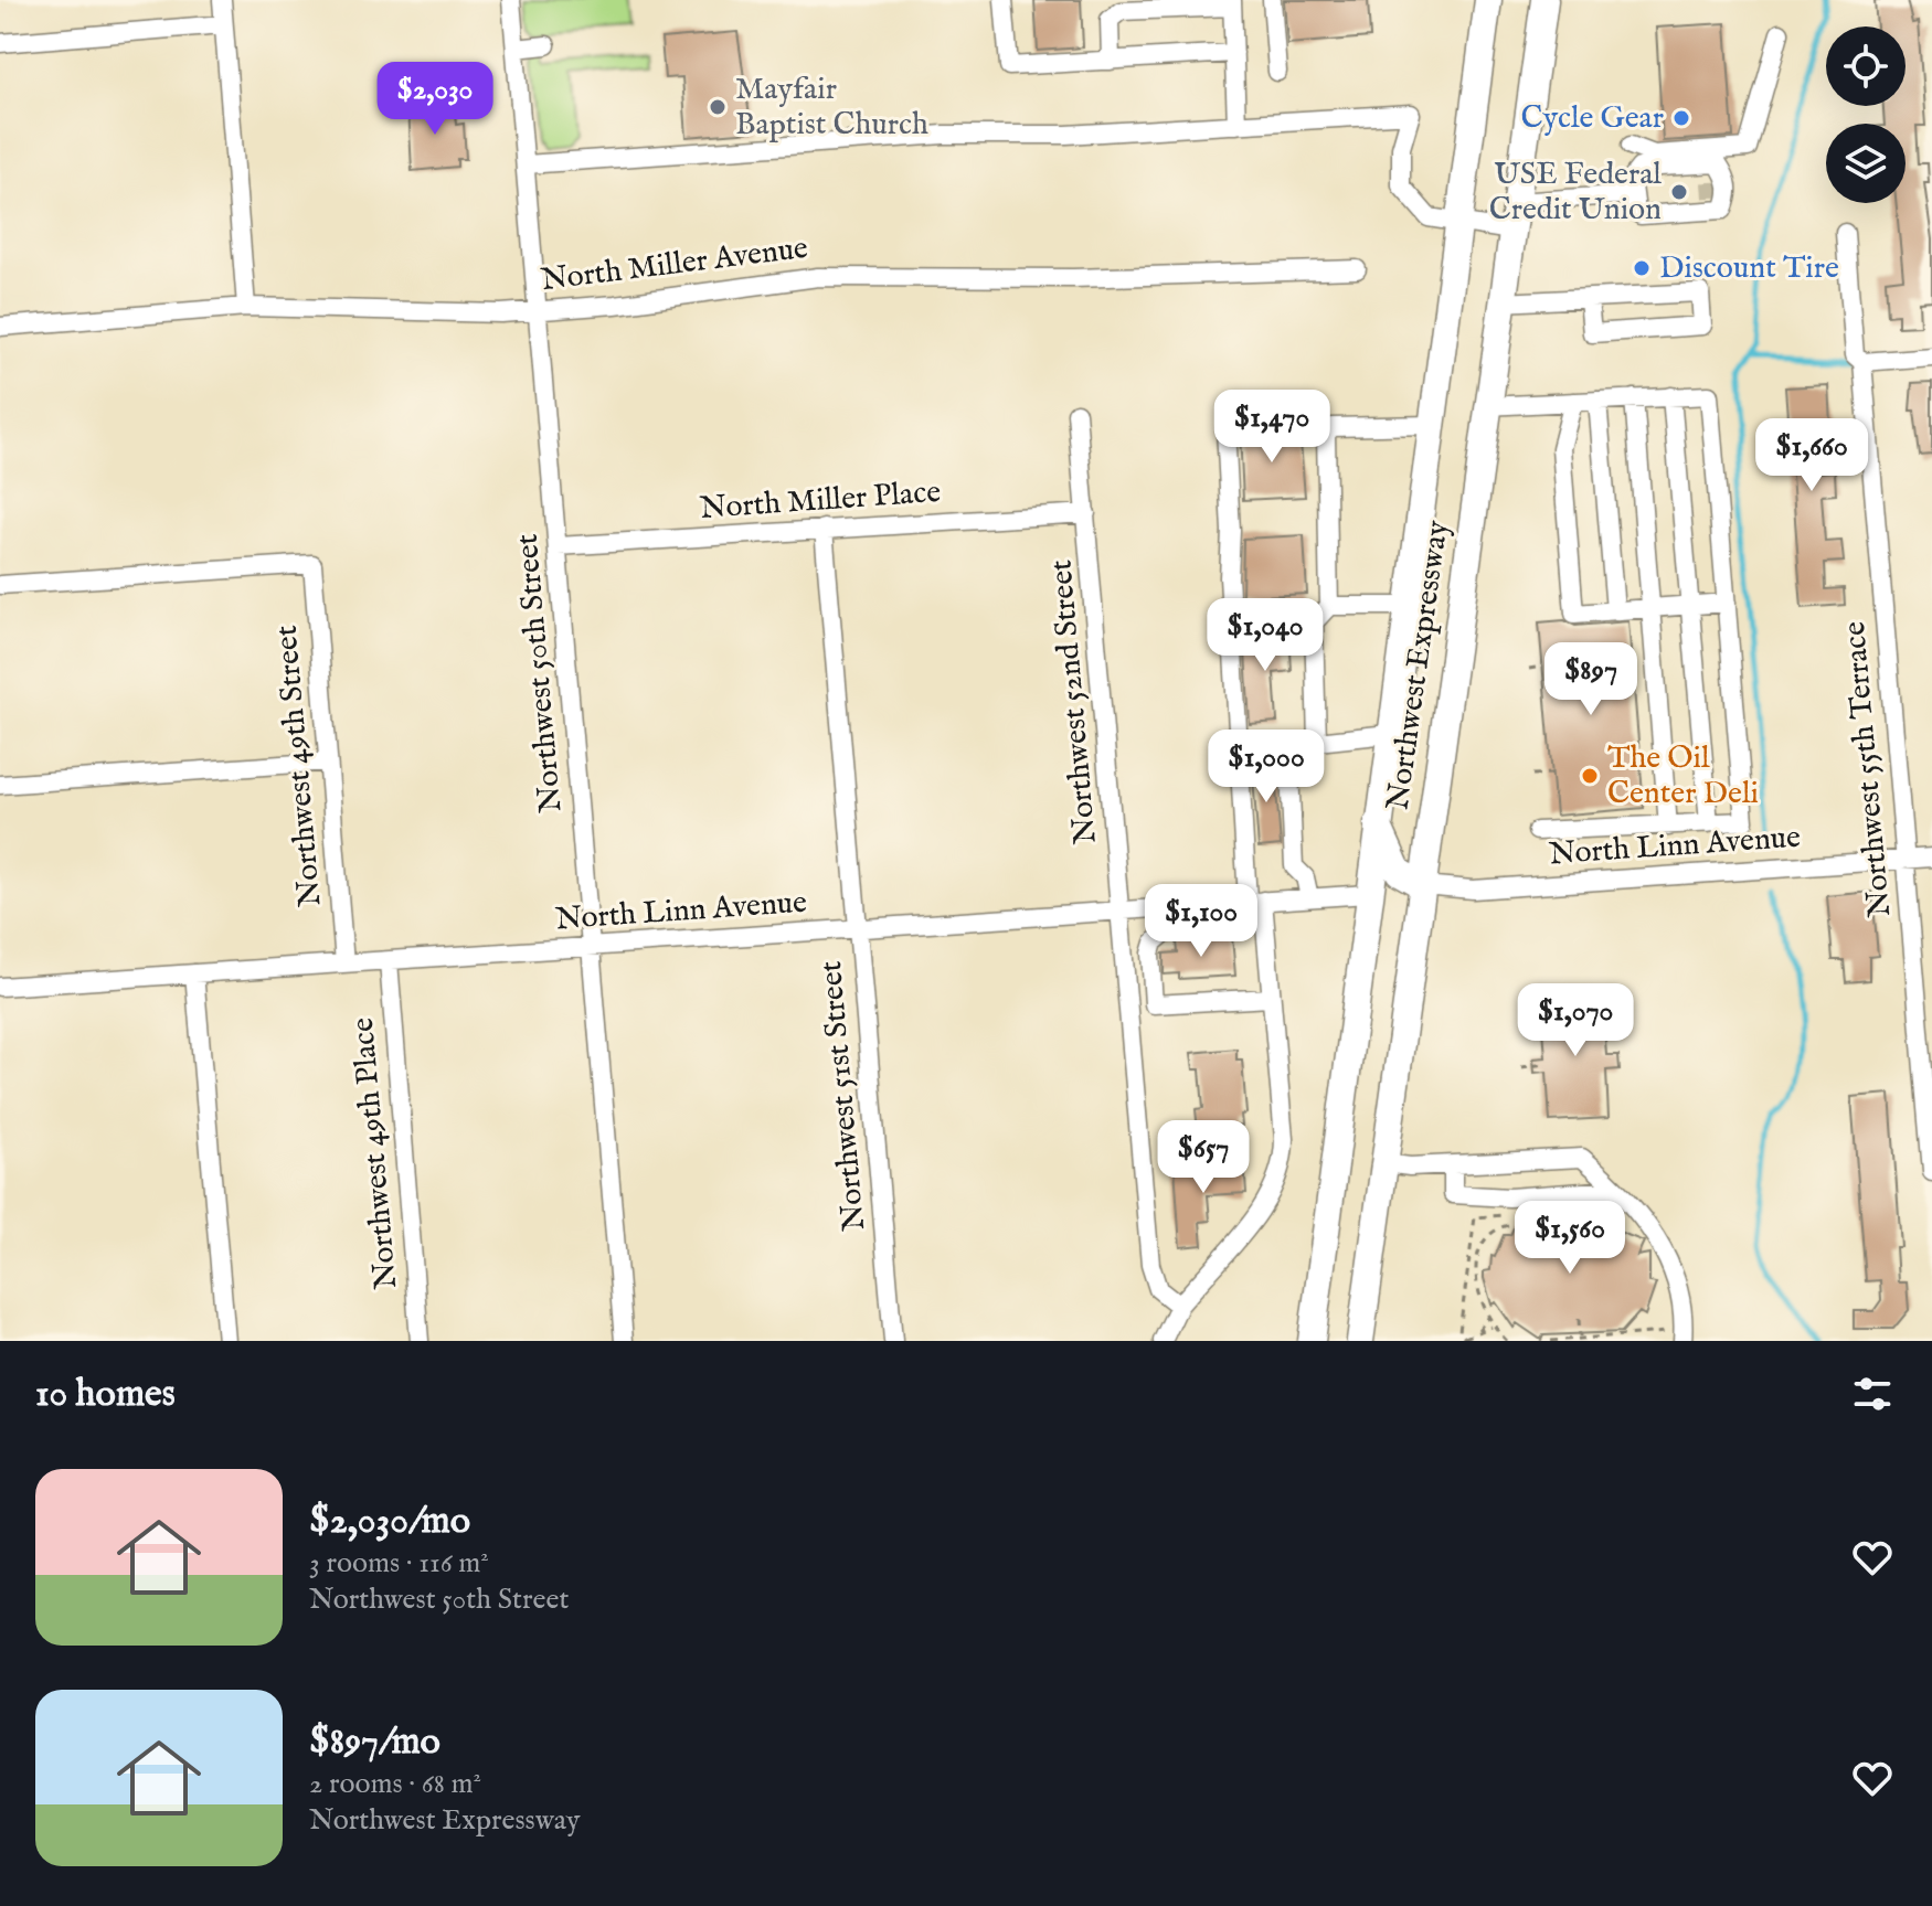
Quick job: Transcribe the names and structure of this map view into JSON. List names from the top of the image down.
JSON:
{
  "streets": {
    "highway": ["Northwest Expressway"],
    "street": [
      "North Miller Avenue",
      "North Miller Place",
      "Northwest 50th Street",
      "Northwest 52nd Street",
      "Northwest 49th Street",
      "Northwest 55th Terrace",
      "North Linn Avenue",
      "Northwest 51st Street",
      "Northwest 49th Place"
    ]
  },
  "crossings": [
    ["North Miller Avenue", "Northwest 50th Street"],
    ["North Miller Place", "Northwest 50th Street"],
    ["North Miller Place", "Northwest 52nd Street"],
    ["North Miller Place", "Northwest 51st Street"],
    ["Northwest Expressway", "North Linn Avenue"],
    ["Northwest 50th Street", "North Linn Avenue"],
    ["Northwest 52nd Street", "North Linn Avenue"],
    ["Northwest 49th Street", "North Linn Avenue"],
    ["Northwest 55th Terrace", "North Linn Avenue"],
    ["North Linn Avenue", "Northwest 51st Street"],
    ["North Linn Avenue", "Northwest 49th Place"]
  ],
  "places": [
    "Mayfair Baptist Church",
    "Cycle Gear",
    "USE Federal Credit Union",
    "Discount Tire",
    "The Oil Center Deli"
  ],
  "page": {
    "price": [
      "$2,030",
      "$1,470",
      "$1,660",
      "$1,040",
      "$897",
      "$1,000",
      "$1,100",
      "$1,070",
      "$657",
      "$1,560"
    ],
    "heading": "10 homes",
    "list": [
      {
        "name": "$2,030/mo",
        "note": "3 rooms · 116 m² · Northwest 50th Street"
      },
      {
        "name": "$897/mo",
        "note": "2 rooms · 68 m² · Northwest Expressway"
      }
    ]
  }
}
